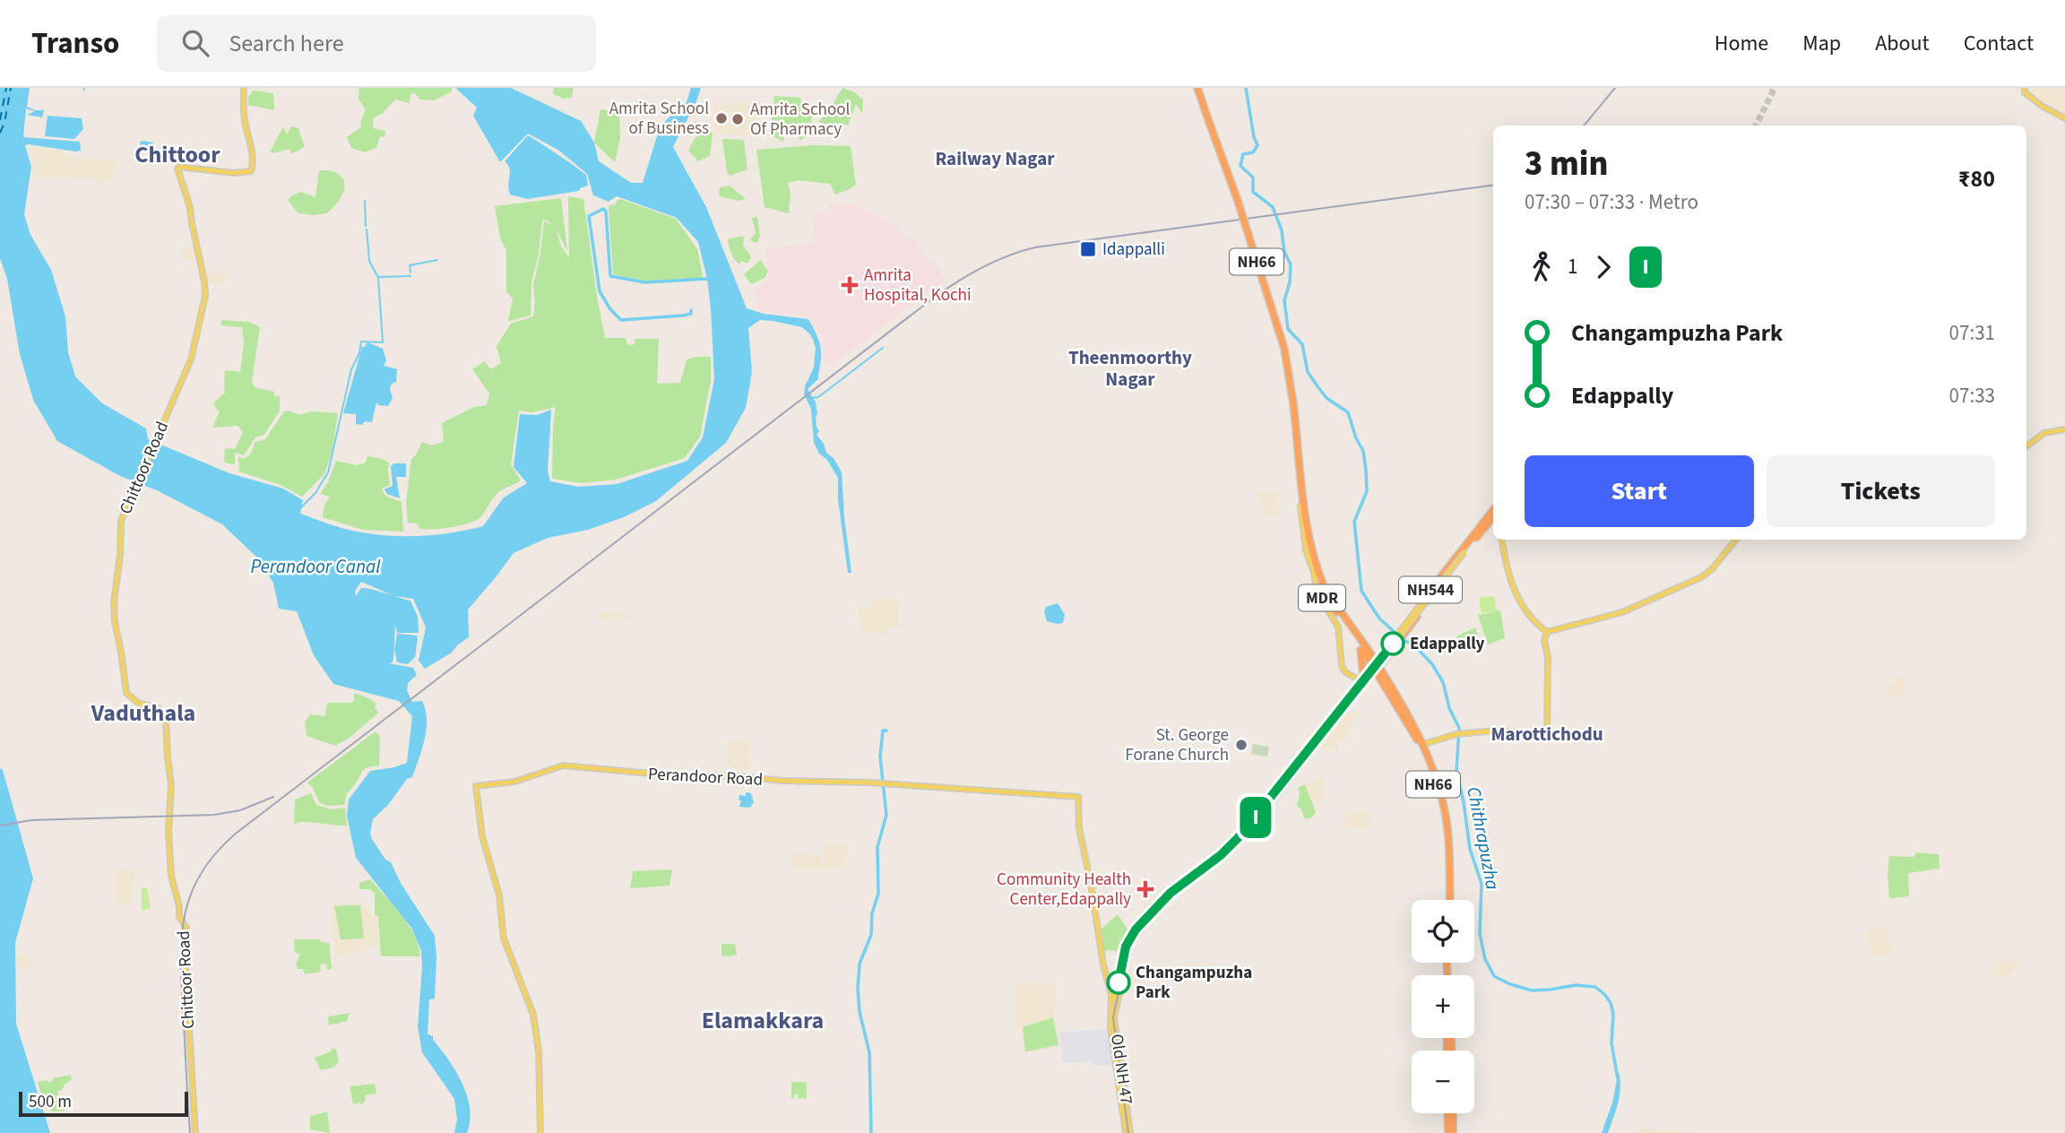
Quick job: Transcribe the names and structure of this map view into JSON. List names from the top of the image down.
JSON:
{
  "streets": {
    "highway": ["NH66", "NH544"],
    "main road": [
      "Chittoor Road",
      "MDR",
      "Perandoor Road",
      "Old NH 47"
    ]
  },
  "crossings": [
    ["NH66", "NH544"],
    ["NH66", "MDR"],
    ["Perandoor Road", "Old NH 47"]
  ],
  "districts": [
    "Chittoor",
    "Railway Nagar",
    "Theenmoorthy Nagar",
    "Vaduthala",
    "Marottichodu",
    "Elamakkara"
  ],
  "water": ["Perandoor Canal", "Chithrapuzha"],
  "places": {
    "other": [
      "Amrita School of Business",
      "Amrita School Of Pharmacy",
      "Edappally",
      "St. George Forane Church",
      "Changampuzha Park"
    ],
    "transit": ["Idappalli"],
    "health": ["Amrita Hospital, Kochi", "Community Health Center,Edappally"]
  },
  "lines": ["metro line I"],
  "scale_bar": "500 m",
  "page": {
    "header": "Transo",
    "search": "Search here",
    "nav": [
      "Home",
      "Map",
      "About",
      "Contact"
    ],
    "on_map": "I",
    "heading": ["3 min", "07:30 – 07:33 · Metro", "₹80"],
    "legs": ["1", "I"],
    "list": [
      {
        "name": "Changampuzha Park",
        "value": "07:31"
      },
      {
        "name": "Edappally",
        "value": "07:33"
      }
    ],
    "buttons": ["Start", "Tickets"],
    "map_buttons": ["+", "−"],
    "scale": "500 m"
  }
}
